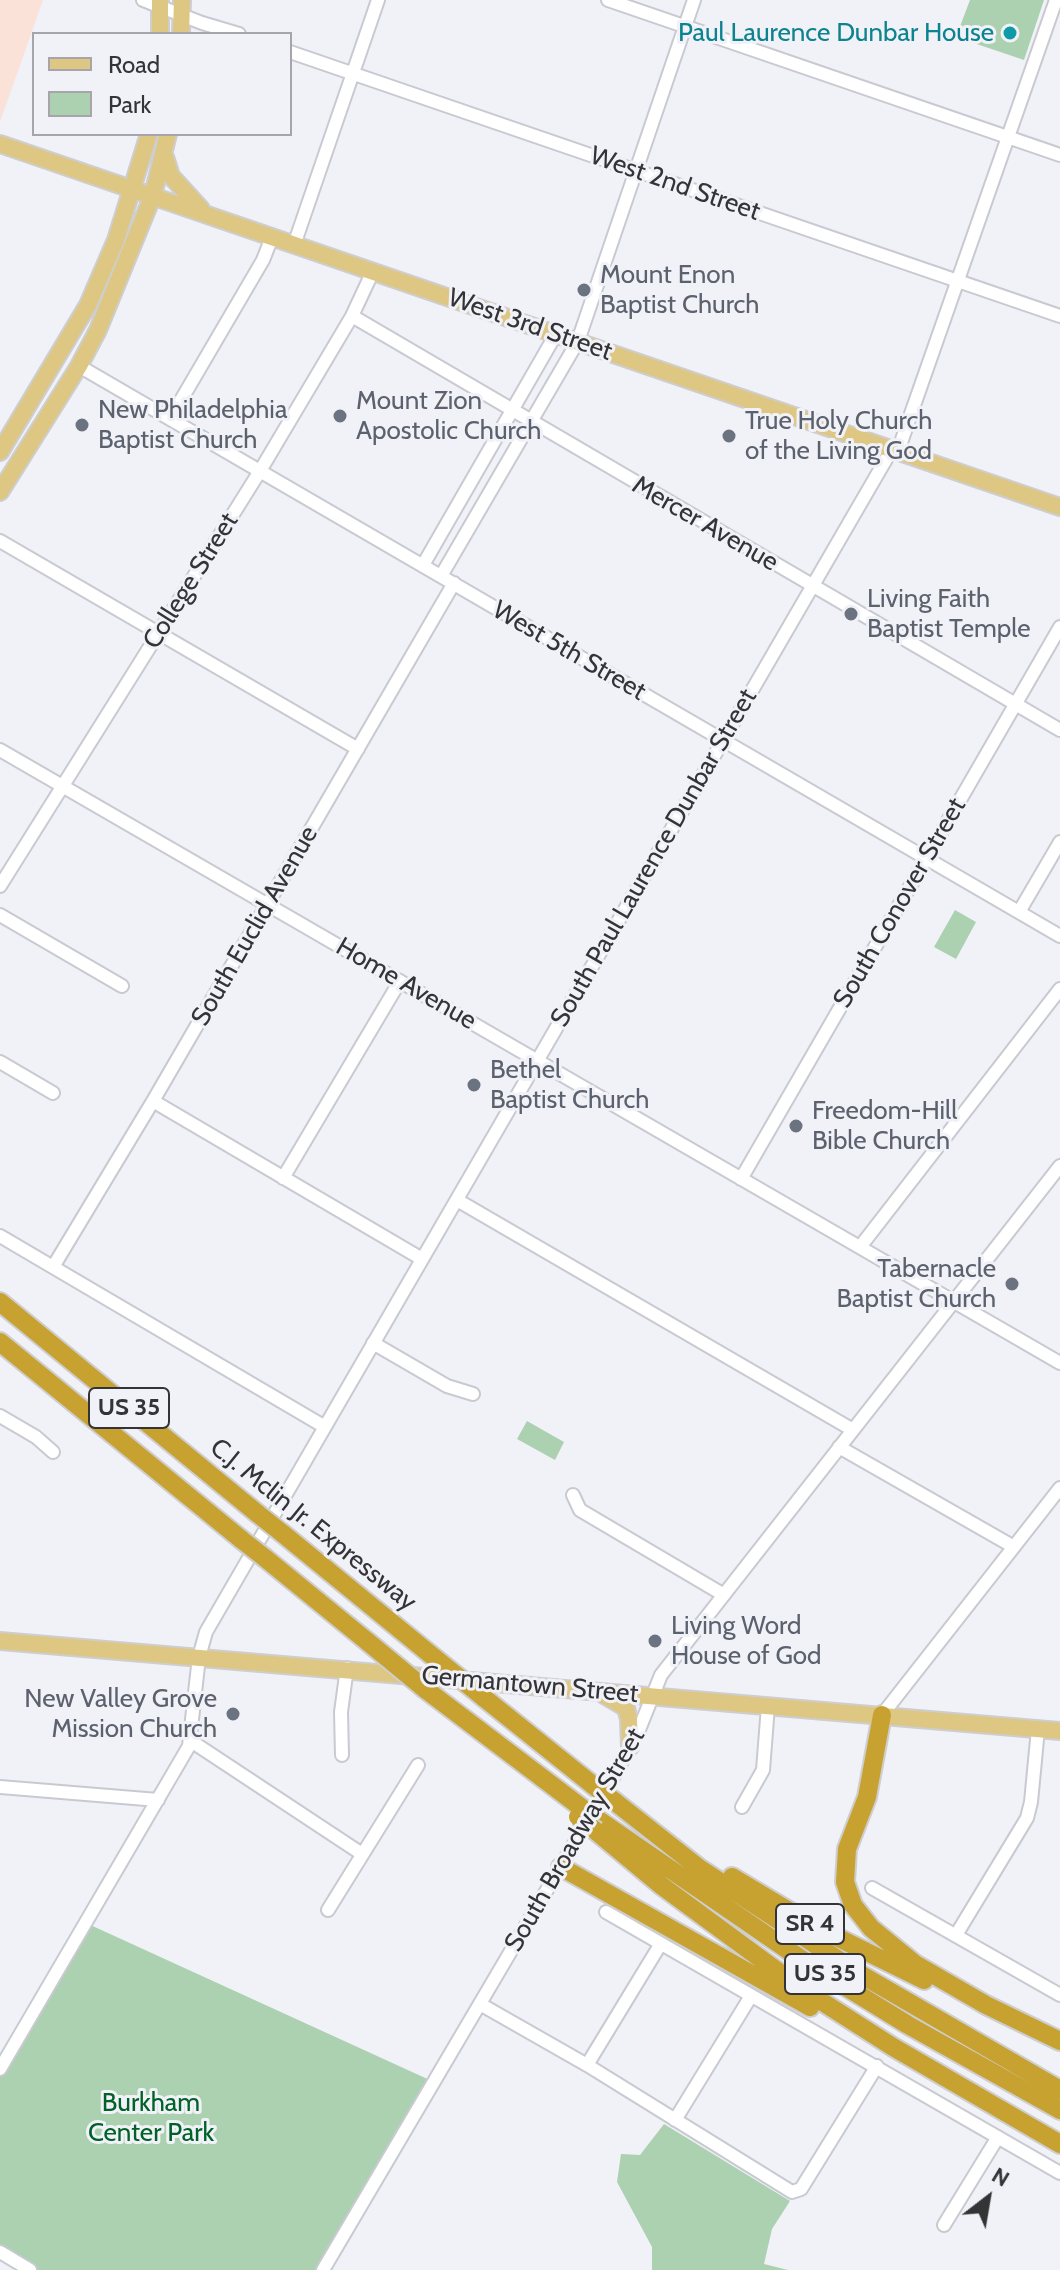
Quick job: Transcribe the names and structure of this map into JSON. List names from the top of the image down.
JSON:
{
  "streets": {
    "highway": ["US 35", "C.J. Mclin Jr. Expressway", "SR 4"],
    "main road": ["West 3rd Street", "Germantown Street"],
    "street": [
      "West 2nd Street",
      "Mercer Avenue",
      "College Street",
      "West 5th Street",
      "South Paul Laurence Dunbar Street",
      "South Conover Street",
      "South Euclid Avenue",
      "Home Avenue",
      "South Broadway Street"
    ]
  },
  "crossings": [
    ["West 2nd Street", "South Paul Laurence Dunbar Street"],
    ["West 3rd Street", "College Street"],
    ["West 3rd Street", "South Paul Laurence Dunbar Street"],
    ["Mercer Avenue", "College Street"],
    ["Mercer Avenue", "South Paul Laurence Dunbar Street"],
    ["Mercer Avenue", "South Conover Street"],
    ["College Street", "West 5th Street"],
    ["College Street", "Home Avenue"],
    ["West 5th Street", "South Paul Laurence Dunbar Street"],
    ["West 5th Street", "South Conover Street"],
    ["West 5th Street", "South Euclid Avenue"],
    ["South Paul Laurence Dunbar Street", "Home Avenue"],
    ["South Paul Laurence Dunbar Street", "Germantown Street"],
    ["South Conover Street", "Home Avenue"],
    ["South Euclid Avenue", "Home Avenue"],
    ["Home Avenue", "South Broadway Street"],
    ["US 35", "C.J. Mclin Jr. Expressway"],
    ["US 35", "SR 4"],
    ["C.J. Mclin Jr. Expressway", "SR 4"],
    ["Germantown Street", "South Broadway Street"]
  ],
  "parks": ["Burkham Center Park"],
  "places": [
    "Paul Laurence Dunbar House",
    "Mount Enon Baptist Church",
    "Mount Zion Apostolic Church",
    "New Philadelphia Baptist Church",
    "True Holy Church of the Living God",
    "Living Faith Baptist Temple",
    "Bethel Baptist Church",
    "Freedom-Hill Bible Church",
    "Tabernacle Baptist Church",
    "Living Word House of God",
    "New Valley Grove Mission Church"
  ],
  "legend": ["Road", "Park"],
  "north": "top right"
}
